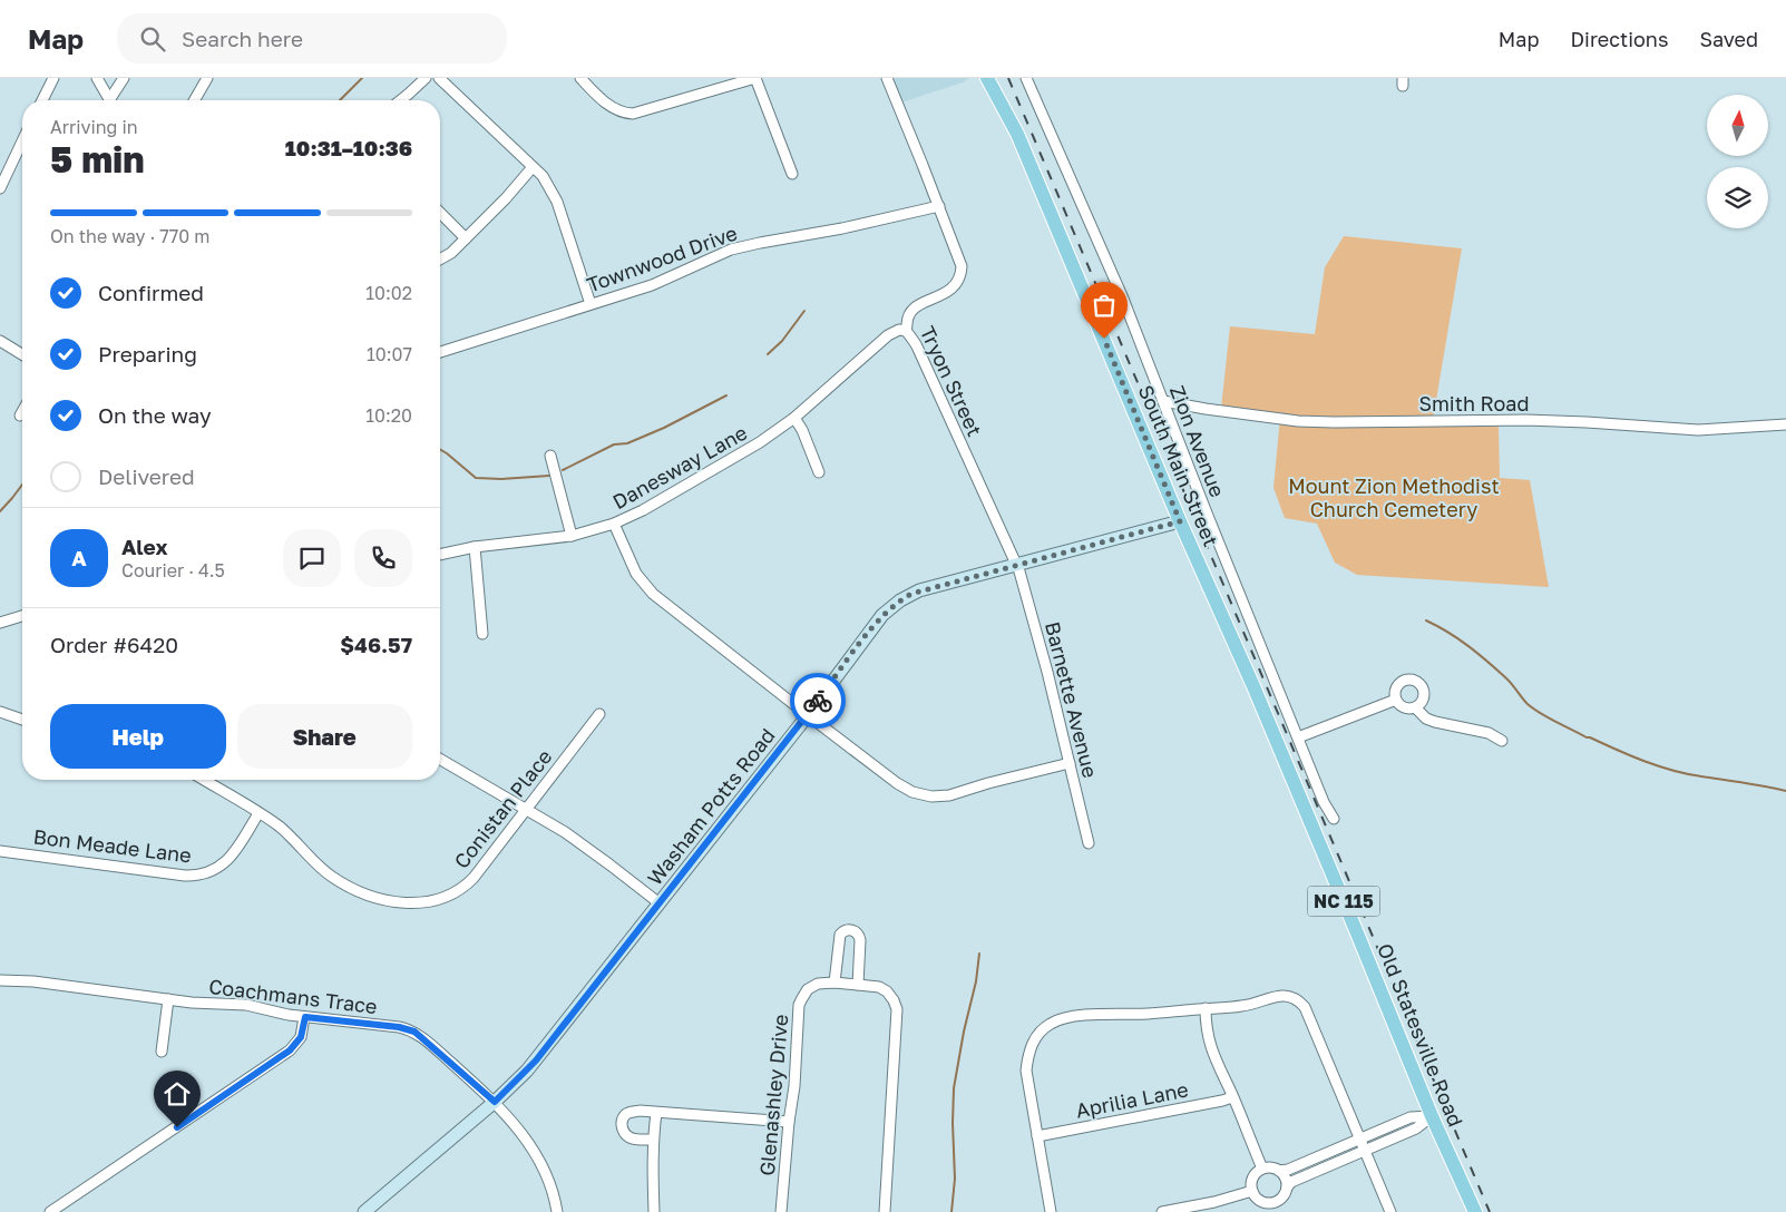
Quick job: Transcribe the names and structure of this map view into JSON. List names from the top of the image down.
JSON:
{
  "streets": {
    "main road": ["South Main Street", "NC 115", "Old Statesville Road"],
    "street": [
      "Townwood Drive",
      "Tryon Street",
      "Smith Road",
      "Zion Avenue",
      "Danesway Lane",
      "Barnette Avenue",
      "Washam Potts Road",
      "Conistan Place",
      "Bon Meade Lane",
      "Coachmans Trace",
      "Glenashley Drive",
      "Aprilia Lane"
    ]
  },
  "crossings": [
    ["Townwood Drive", "Tryon Street"],
    ["Tryon Street", "Danesway Lane"],
    ["Tryon Street", "Barnette Avenue"],
    ["Tryon Street", "Washam Potts Road"],
    ["Smith Road", "Zion Avenue"],
    ["South Main Street", "Washam Potts Road"],
    ["South Main Street", "Old Statesville Road"],
    ["Barnette Avenue", "Washam Potts Road"],
    ["Washam Potts Road", "Coachmans Trace"],
    ["Conistan Place", "Bon Meade Lane"]
  ],
  "parks": ["Mount Zion Methodist Church Cemetery"],
  "north": "top",
  "page": {
    "header": "Map",
    "search": "Search here",
    "nav": ["Map", "Directions", "Saved"],
    "heading": ["5 min", "Arriving in", "10:31–10:36"],
    "panel": [
      "Alex",
      "Courier · 4.5",
      "Order #6420",
      "$46.57"
    ],
    "bar": "On the way · 770 m",
    "list": [
      ["Confirmed", "10:02"],
      ["Preparing", "10:07"],
      ["On the way", "10:20"],
      "Delivered"
    ],
    "round": "A",
    "buttons": ["Help", "Share"]
  }
}
